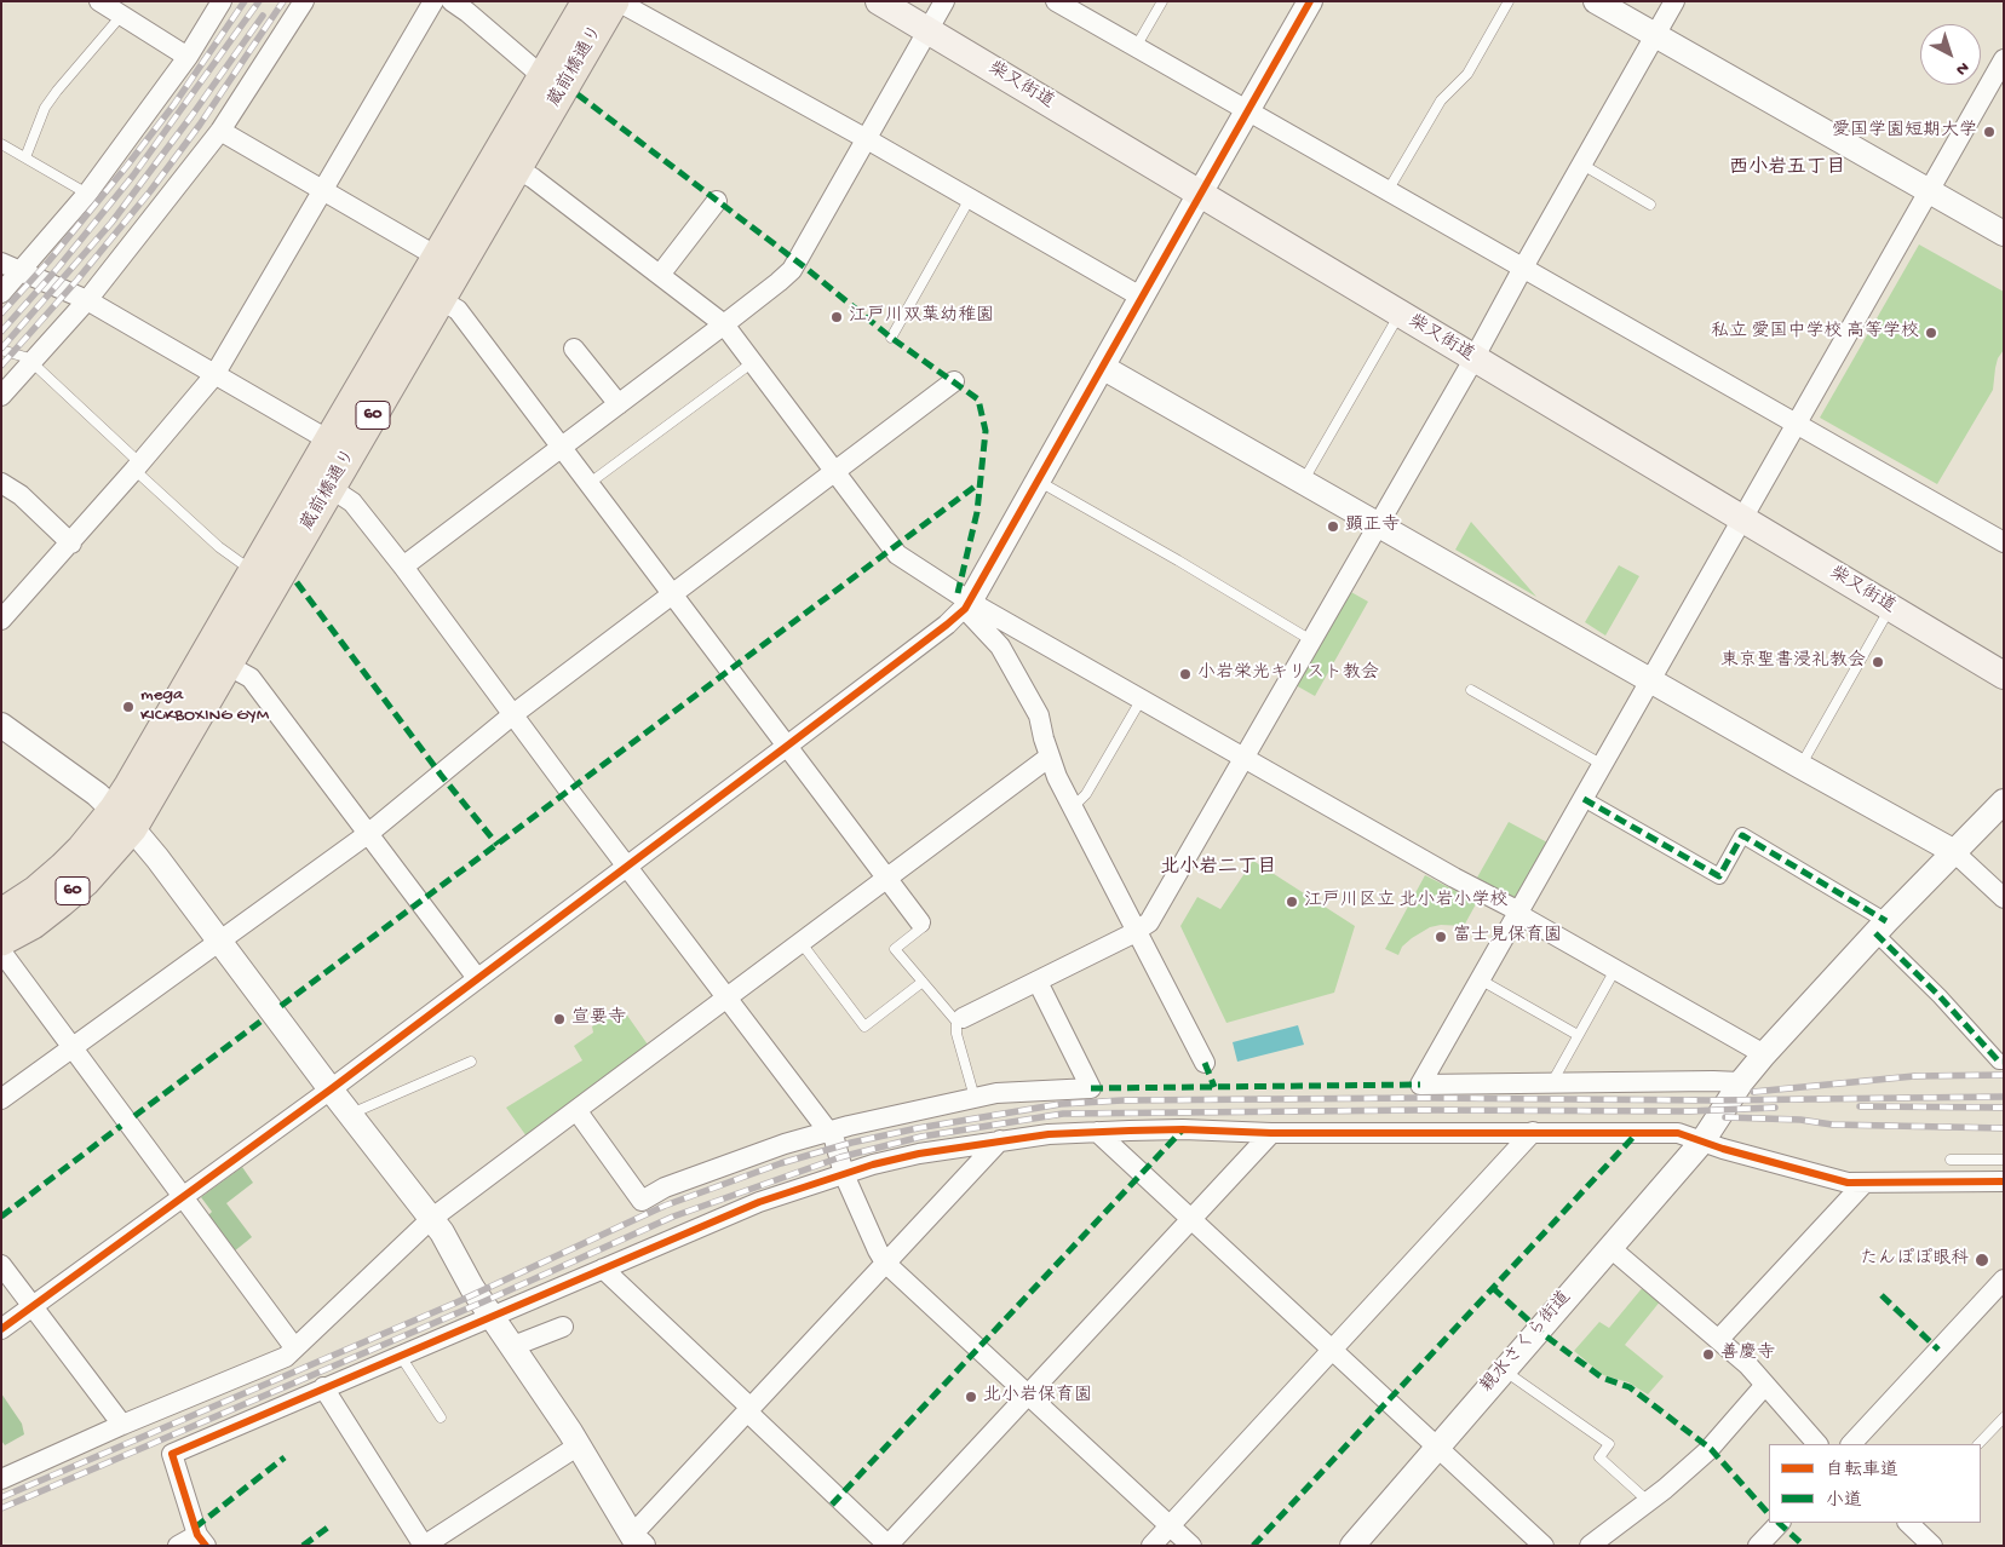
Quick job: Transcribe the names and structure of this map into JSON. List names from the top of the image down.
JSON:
{
  "streets": {
    "main road": ["蔵前橋通り", "柴又街道", "60"],
    "street": ["親水さくら街道"]
  },
  "districts": ["西小岩五丁目", "北小岩二丁目"],
  "places": [
    "愛国学園短期大学",
    "江戸川双葉幼稚園",
    "私立 愛国中学校 高等学校",
    "顕正寺",
    "東京聖書浸礼教会",
    "小岩栄光キリスト教会",
    "mega KICKBOXING GYM",
    "江戸川区立 北小岩小学校",
    "富士見保育園",
    "宣要寺",
    "たんぽぽ眼科",
    "善慶寺",
    "北小岩保育園"
  ],
  "legend": ["自転車道", "小道"],
  "north": "bottom right"
}
